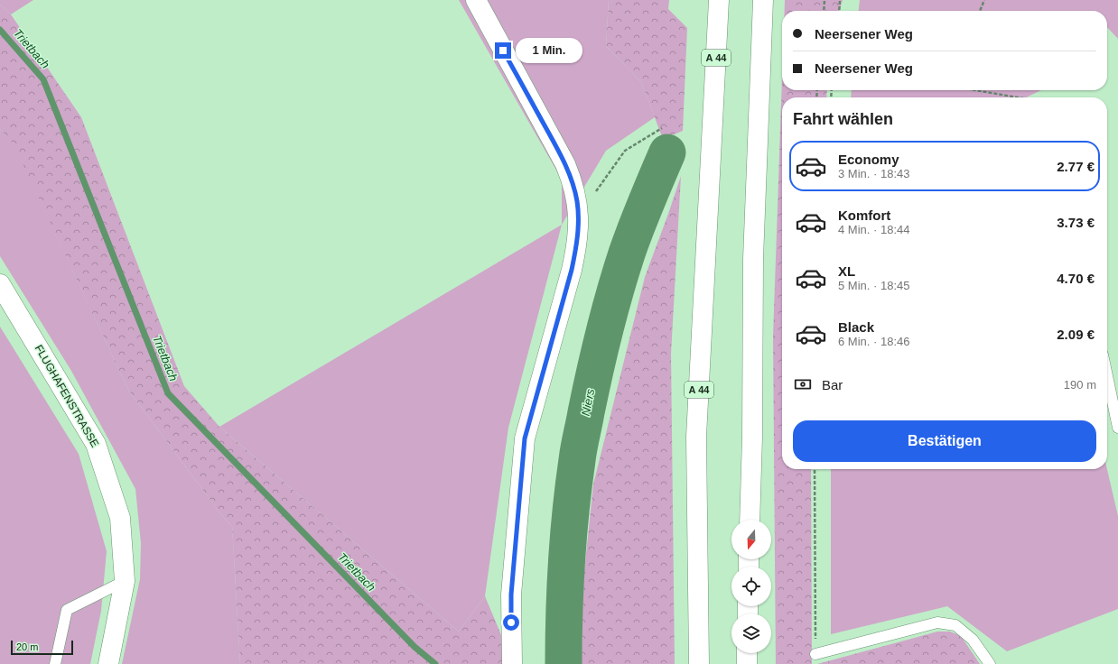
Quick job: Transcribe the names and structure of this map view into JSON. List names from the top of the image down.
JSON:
{
  "streets": {
    "main road": ["A 44", "FLUGHAFENSTRASSE"]
  },
  "water": ["Trietbach", "Niers"],
  "scale_bar": "20 m",
  "north": "bottom",
  "page": {
    "banner": ["Neersener Weg", "Neersener Weg"],
    "bubble": "1 Min.",
    "heading": "Fahrt wählen",
    "list": [
      {
        "name": "Economy",
        "note": "3 Min. · 18:43",
        "value": "2.77 €"
      },
      {
        "name": "Komfort",
        "note": "4 Min. · 18:44",
        "value": "3.73 €"
      },
      {
        "name": "XL",
        "note": "5 Min. · 18:45",
        "value": "4.70 €"
      },
      {
        "name": "Black",
        "note": "6 Min. · 18:46",
        "value": "2.09 €"
      }
    ],
    "pay": ["Bar", "190 m"],
    "buttons": "Bestätigen",
    "scale": "20 m"
  }
}
